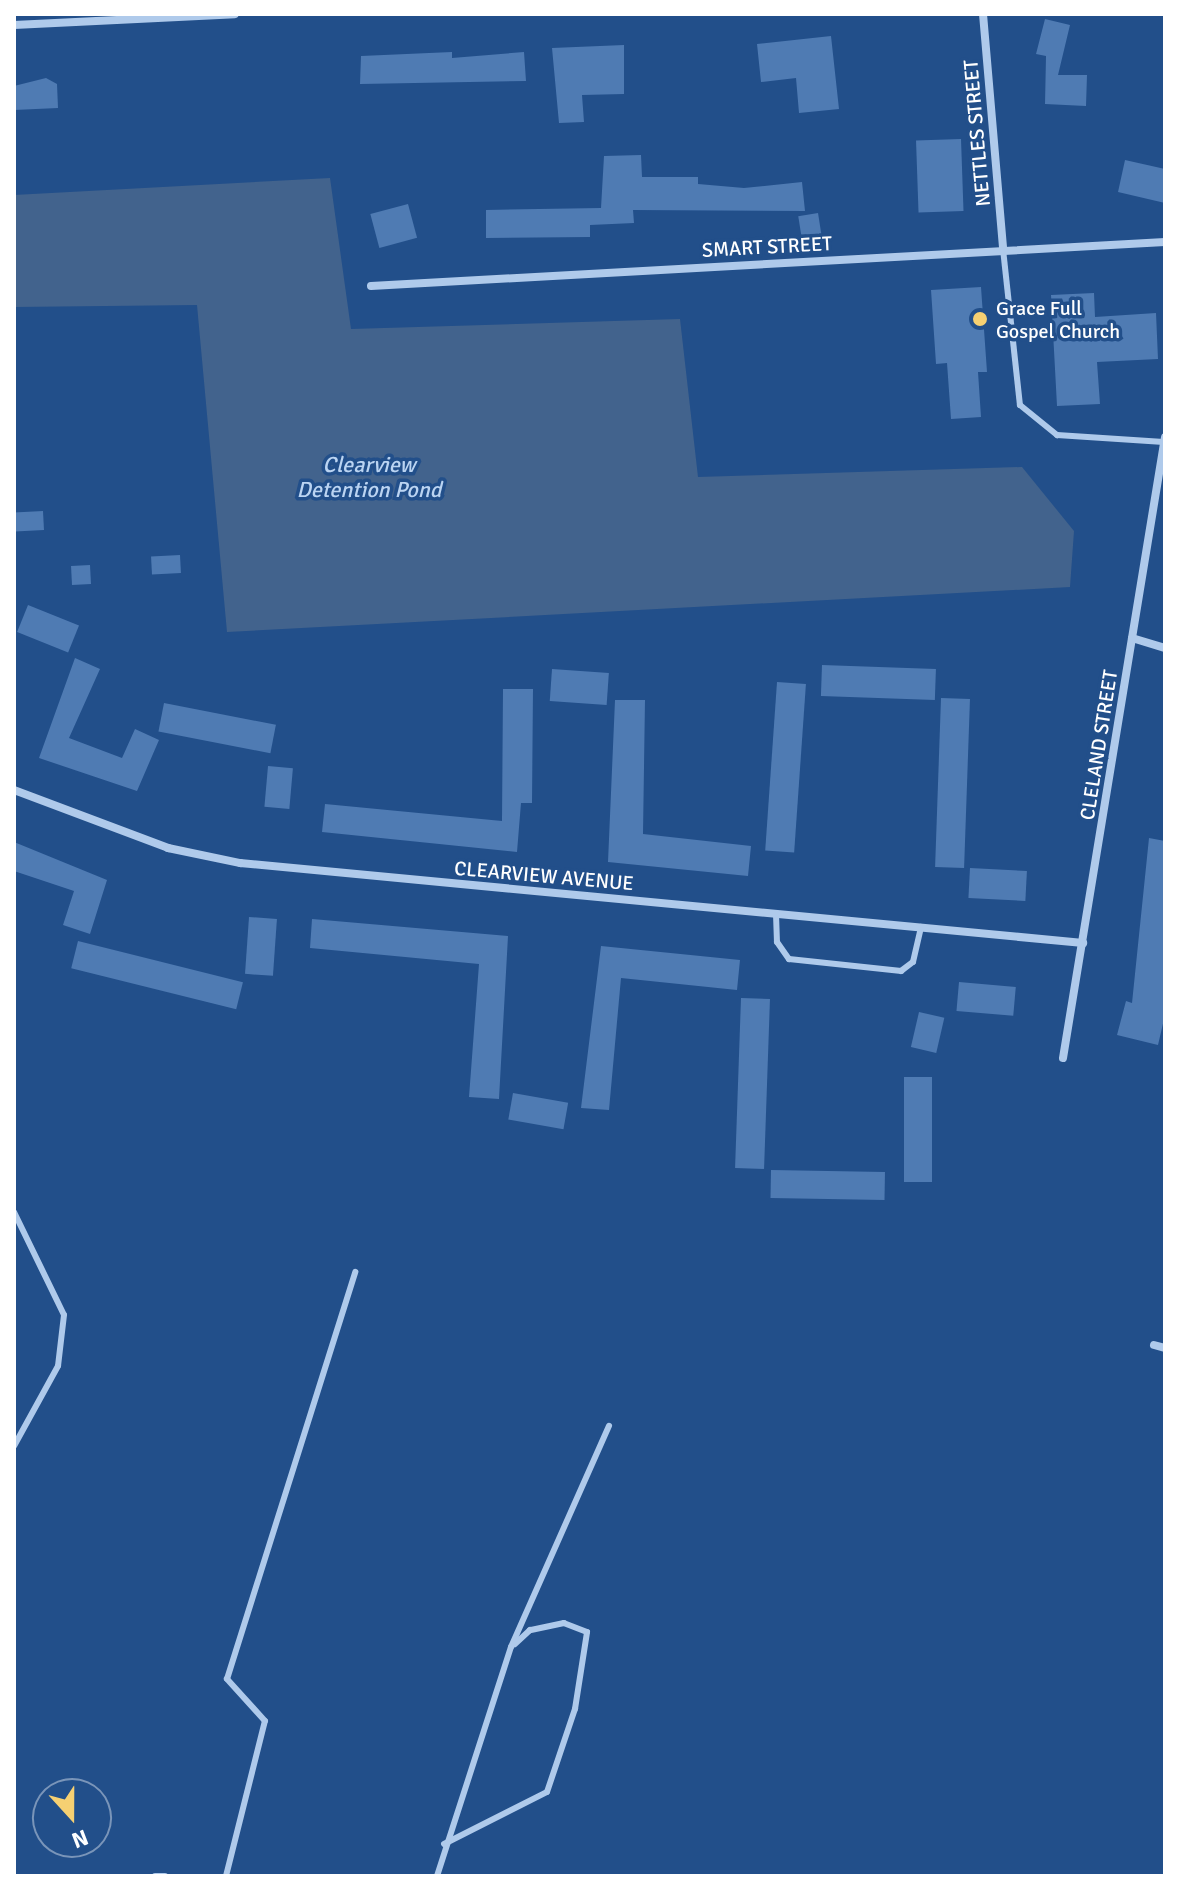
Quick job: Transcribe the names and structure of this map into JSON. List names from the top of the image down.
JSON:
{
  "streets": {
    "street": [
      "NETTLES STREET",
      "SMART STREET",
      "CLELAND STREET",
      "CLEARVIEW AVENUE"
    ]
  },
  "crossings": [
    ["NETTLES STREET", "SMART STREET"],
    ["CLELAND STREET", "CLEARVIEW AVENUE"]
  ],
  "water": ["Clearview Detention Pond"],
  "places": ["Grace Full Gospel Church"],
  "north": "bottom"
}
